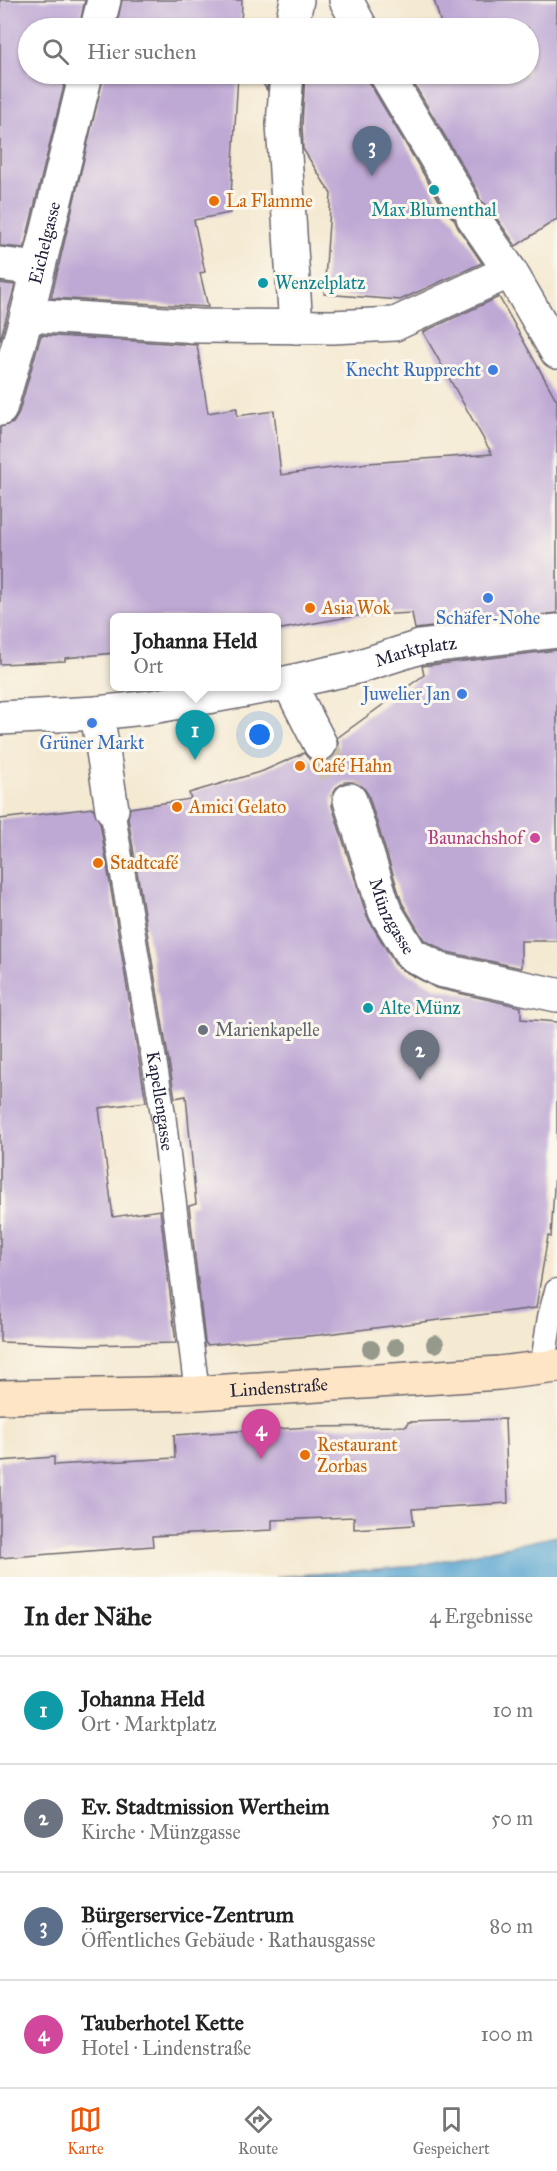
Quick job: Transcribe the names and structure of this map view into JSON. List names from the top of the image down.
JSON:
{
  "streets": {
    "main road": ["Lindenstraße"],
    "street": ["Eichelgasse", "Marktplatz", "Münzgasse"],
    "lane": ["Kapellengasse"]
  },
  "crossings": [
    ["Kapellengasse", "Lindenstraße"]
  ],
  "places": [
    "Max Blumenthal",
    "La Flamme",
    "Wenzelplatz",
    "Knecht Rupprecht",
    "Schäfer-Nohe",
    "Asia Wok",
    "Juwelier Jan",
    "Grüner Markt",
    "Café Hahn",
    "Amici Gelato",
    "Baunachshof",
    "Stadtcafé",
    "Alte Münz",
    "Marienkapelle",
    "Restaurant Zorbas"
  ],
  "page": {
    "search": "Hier suchen",
    "pins": [
      "3",
      "1",
      "2",
      "4"
    ],
    "popup": ["Johanna Held", "Ort"],
    "heading": ["In der Nähe", "4 Ergebnisse"],
    "list": [
      {
        "mark": "1",
        "name": "Johanna Held",
        "note": "Ort · Marktplatz",
        "value": "10 m"
      },
      {
        "mark": "2",
        "name": "Ev. Stadtmission Wertheim",
        "note": "Kirche · Münzgasse",
        "value": "50 m"
      },
      {
        "mark": "3",
        "name": "Bürgerservice-Zentrum",
        "note": "Öffentliches Gebäude · Rathausgasse",
        "value": "80 m"
      },
      {
        "mark": "4",
        "name": "Tauberhotel Kette",
        "note": "Hotel · Lindenstraße",
        "value": "100 m"
      }
    ],
    "nav": ["Karte", "Route", "Gespeichert"]
  }
}
